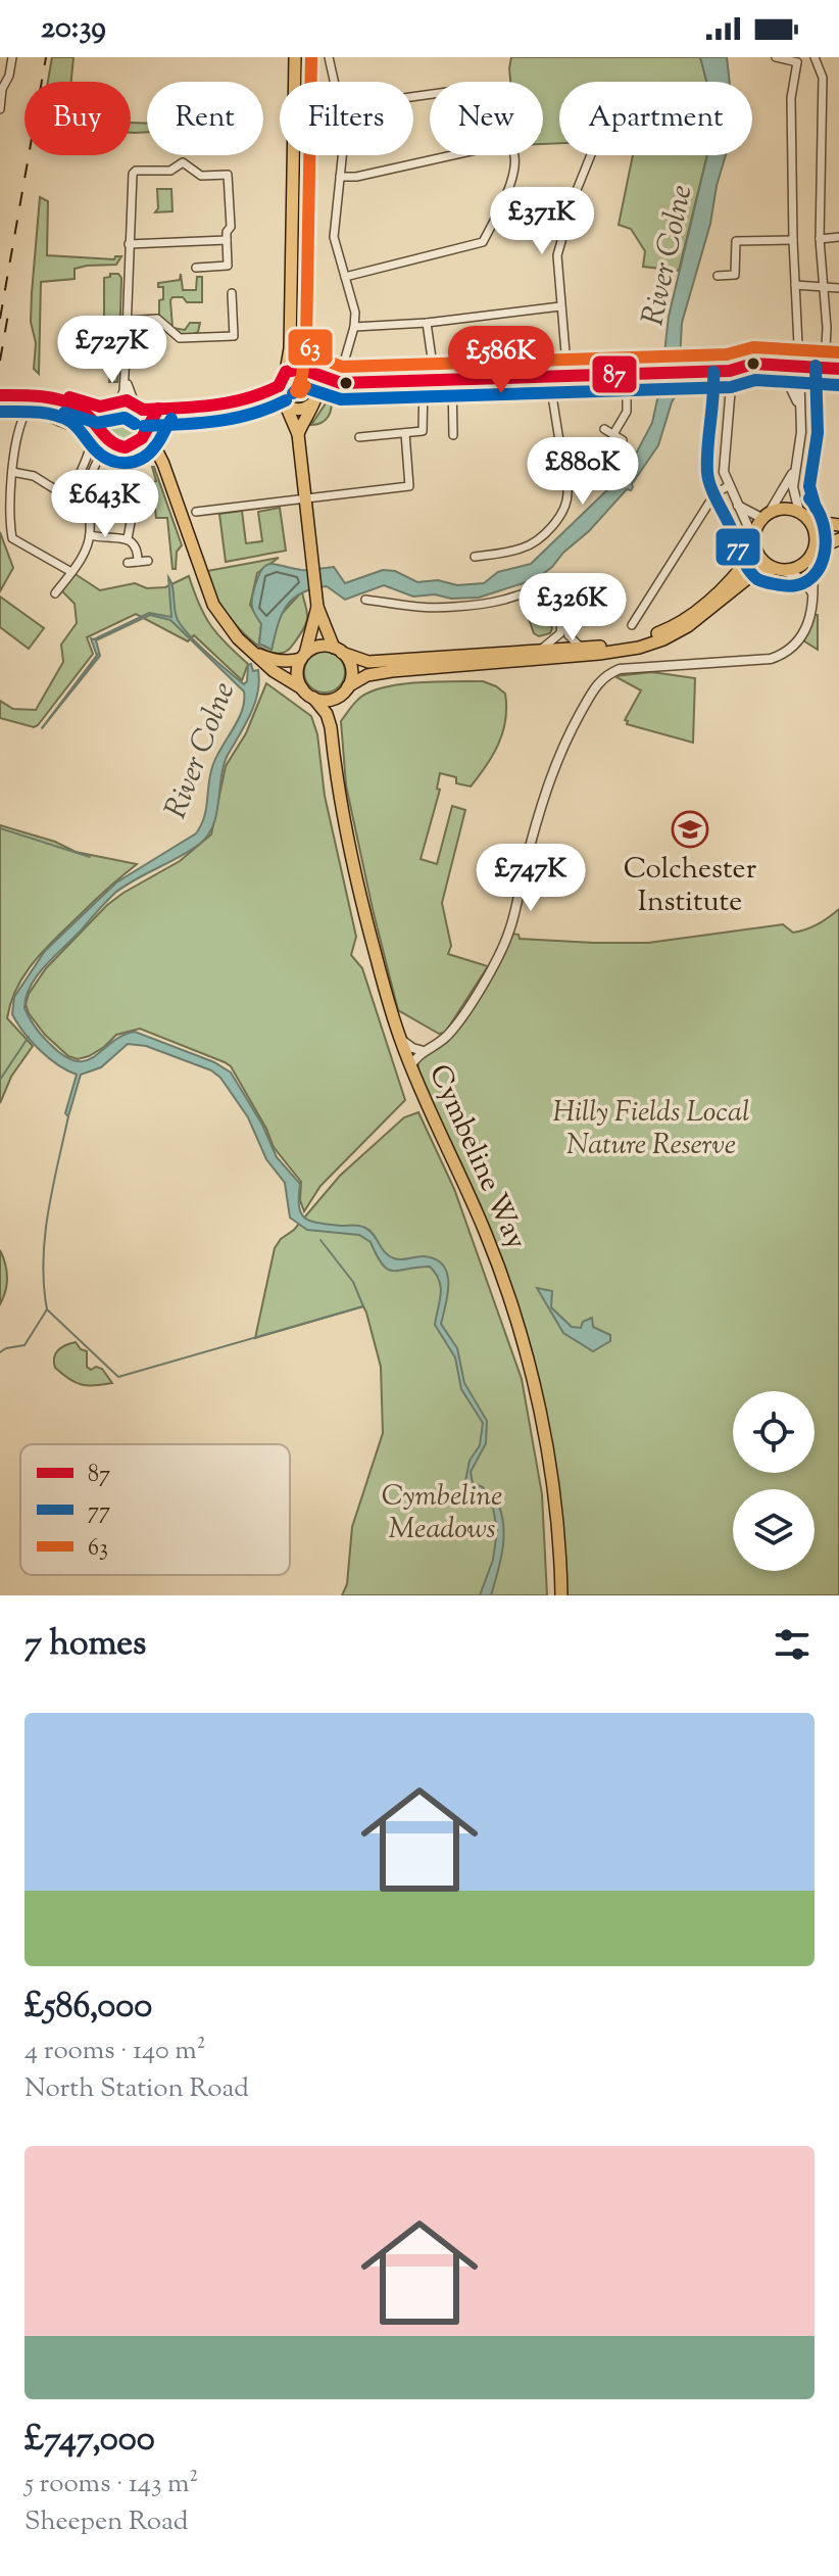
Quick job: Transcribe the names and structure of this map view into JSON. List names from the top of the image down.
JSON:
{
  "streets": {
    "main road": ["Cymbeline Way"]
  },
  "water": ["River Colne"],
  "parks": ["Hilly Fields Local Nature Reserve", "Cymbeline Meadows"],
  "places": {
    "school or university": ["Colchester Institute"]
  },
  "lines": ["transit line 63", "transit line 87", "transit line 77"],
  "legend": ["87", "77", "63"],
  "page": {
    "status": "20:39",
    "chip": [
      "Buy",
      "Rent",
      "Filters",
      "New",
      "Apartment"
    ],
    "price": [
      "£371K",
      "£727K",
      "£586K",
      "£880K",
      "£643K",
      "£326K",
      "£747K"
    ],
    "heading": "7 homes",
    "list": [
      {
        "name": "£586,000",
        "note": "4 rooms · 140 m² · North Station Road"
      },
      {
        "name": "£747,000",
        "note": "5 rooms · 143 m² · Sheepen Road"
      }
    ]
  }
}
